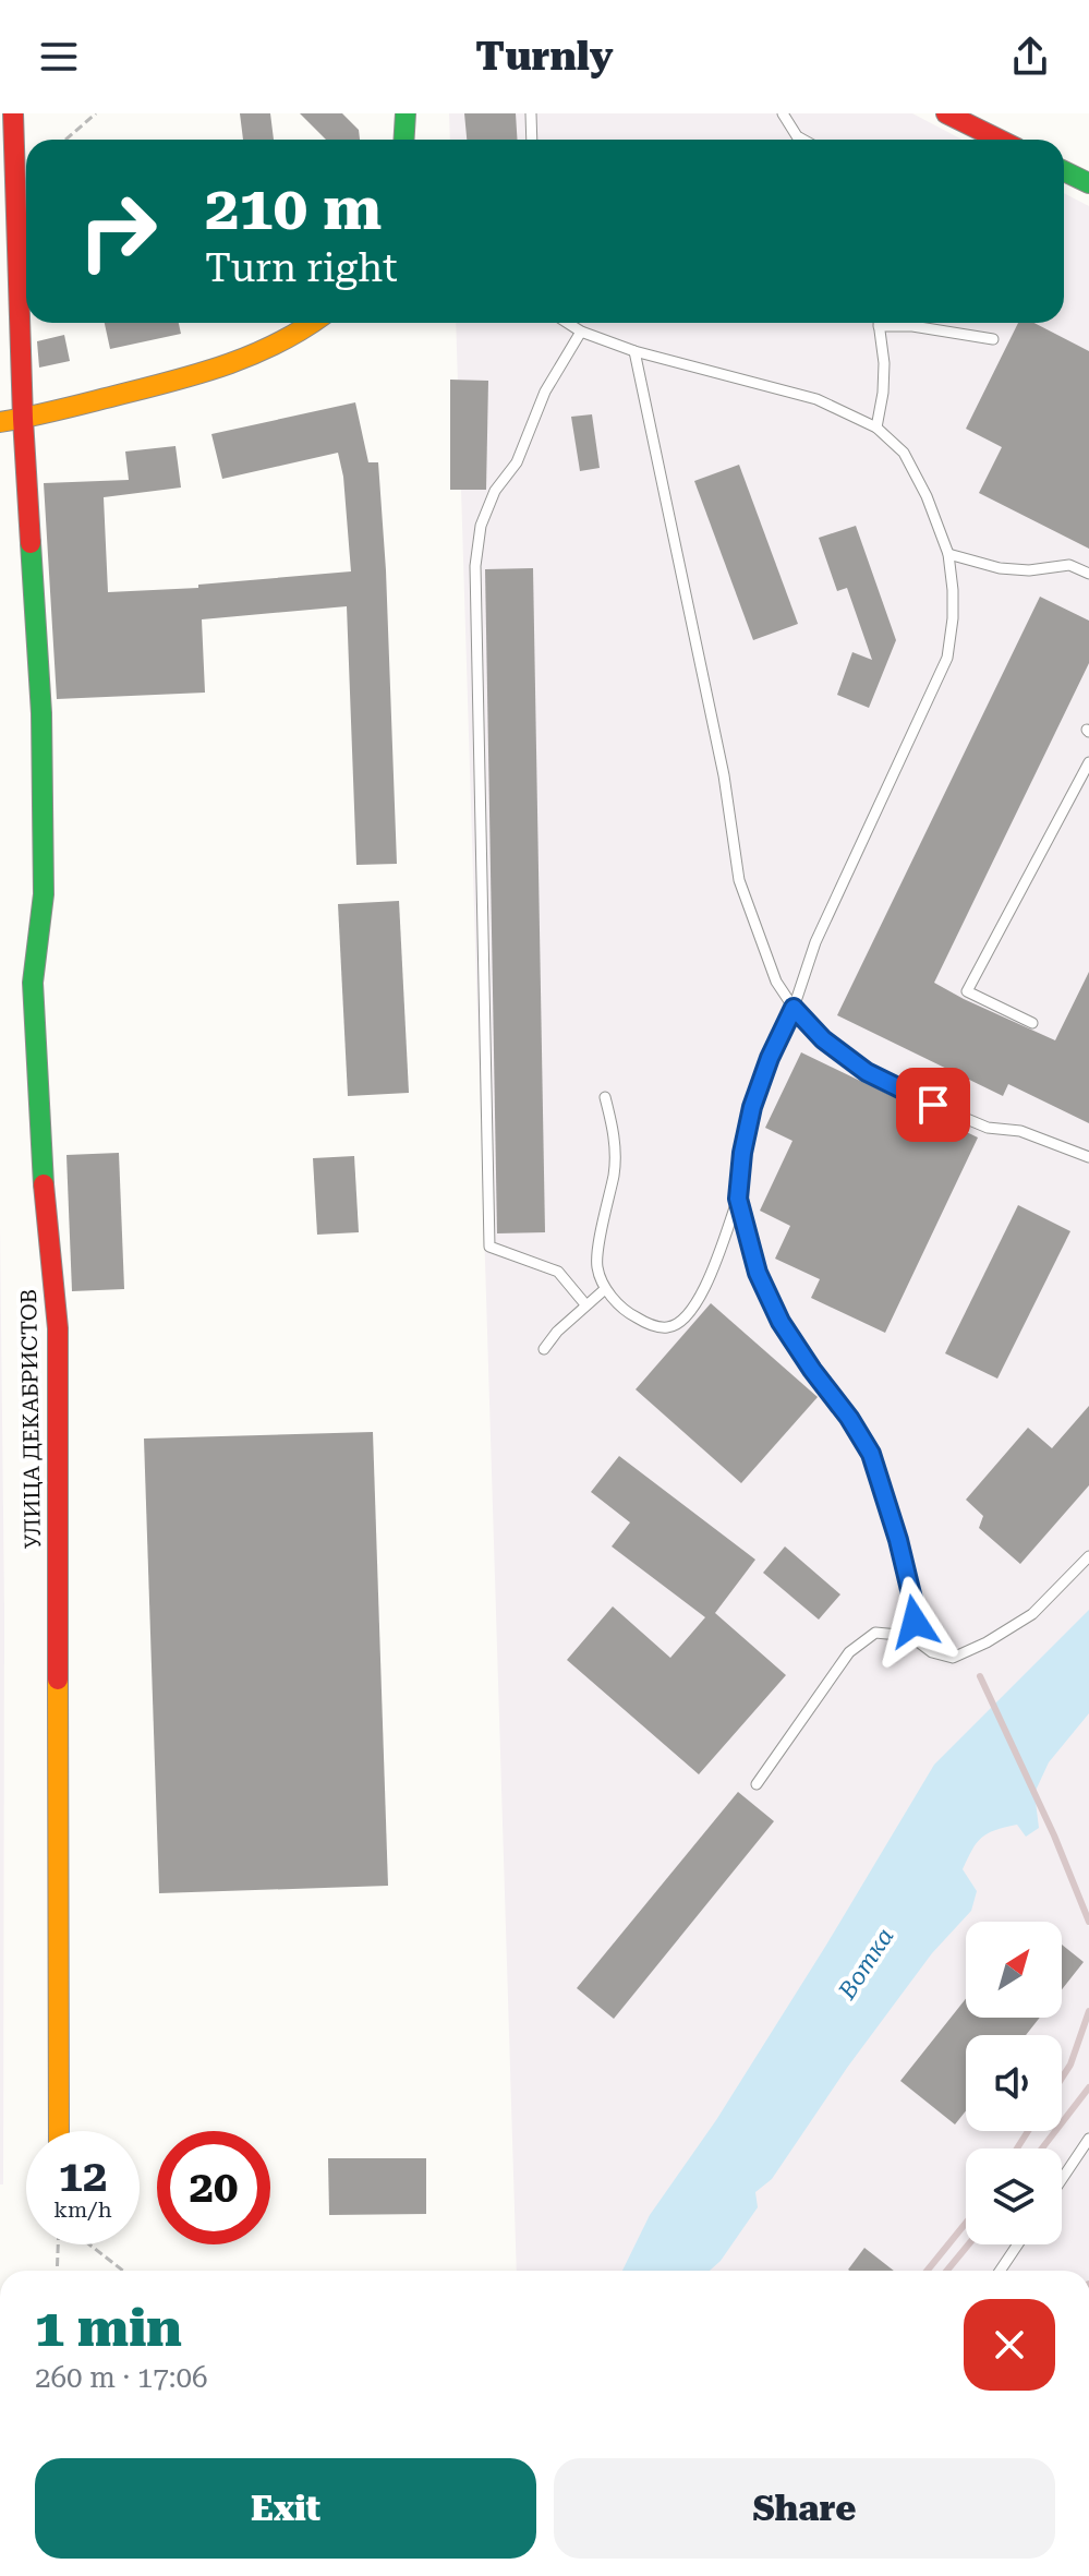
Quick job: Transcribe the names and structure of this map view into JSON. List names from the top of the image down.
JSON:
{
  "streets": {
    "street": ["УЛИЦА ДЕКАБРИСТОВ"]
  },
  "water": ["Вотка"],
  "north": "top right",
  "page": {
    "header": "Turnly",
    "turn": ["210 m", "Turn right"],
    "speed": "12 km/h",
    "limit": "20",
    "heading": ["1 min", "260 m · 17:06"],
    "buttons": ["Exit", "Share"]
  }
}
